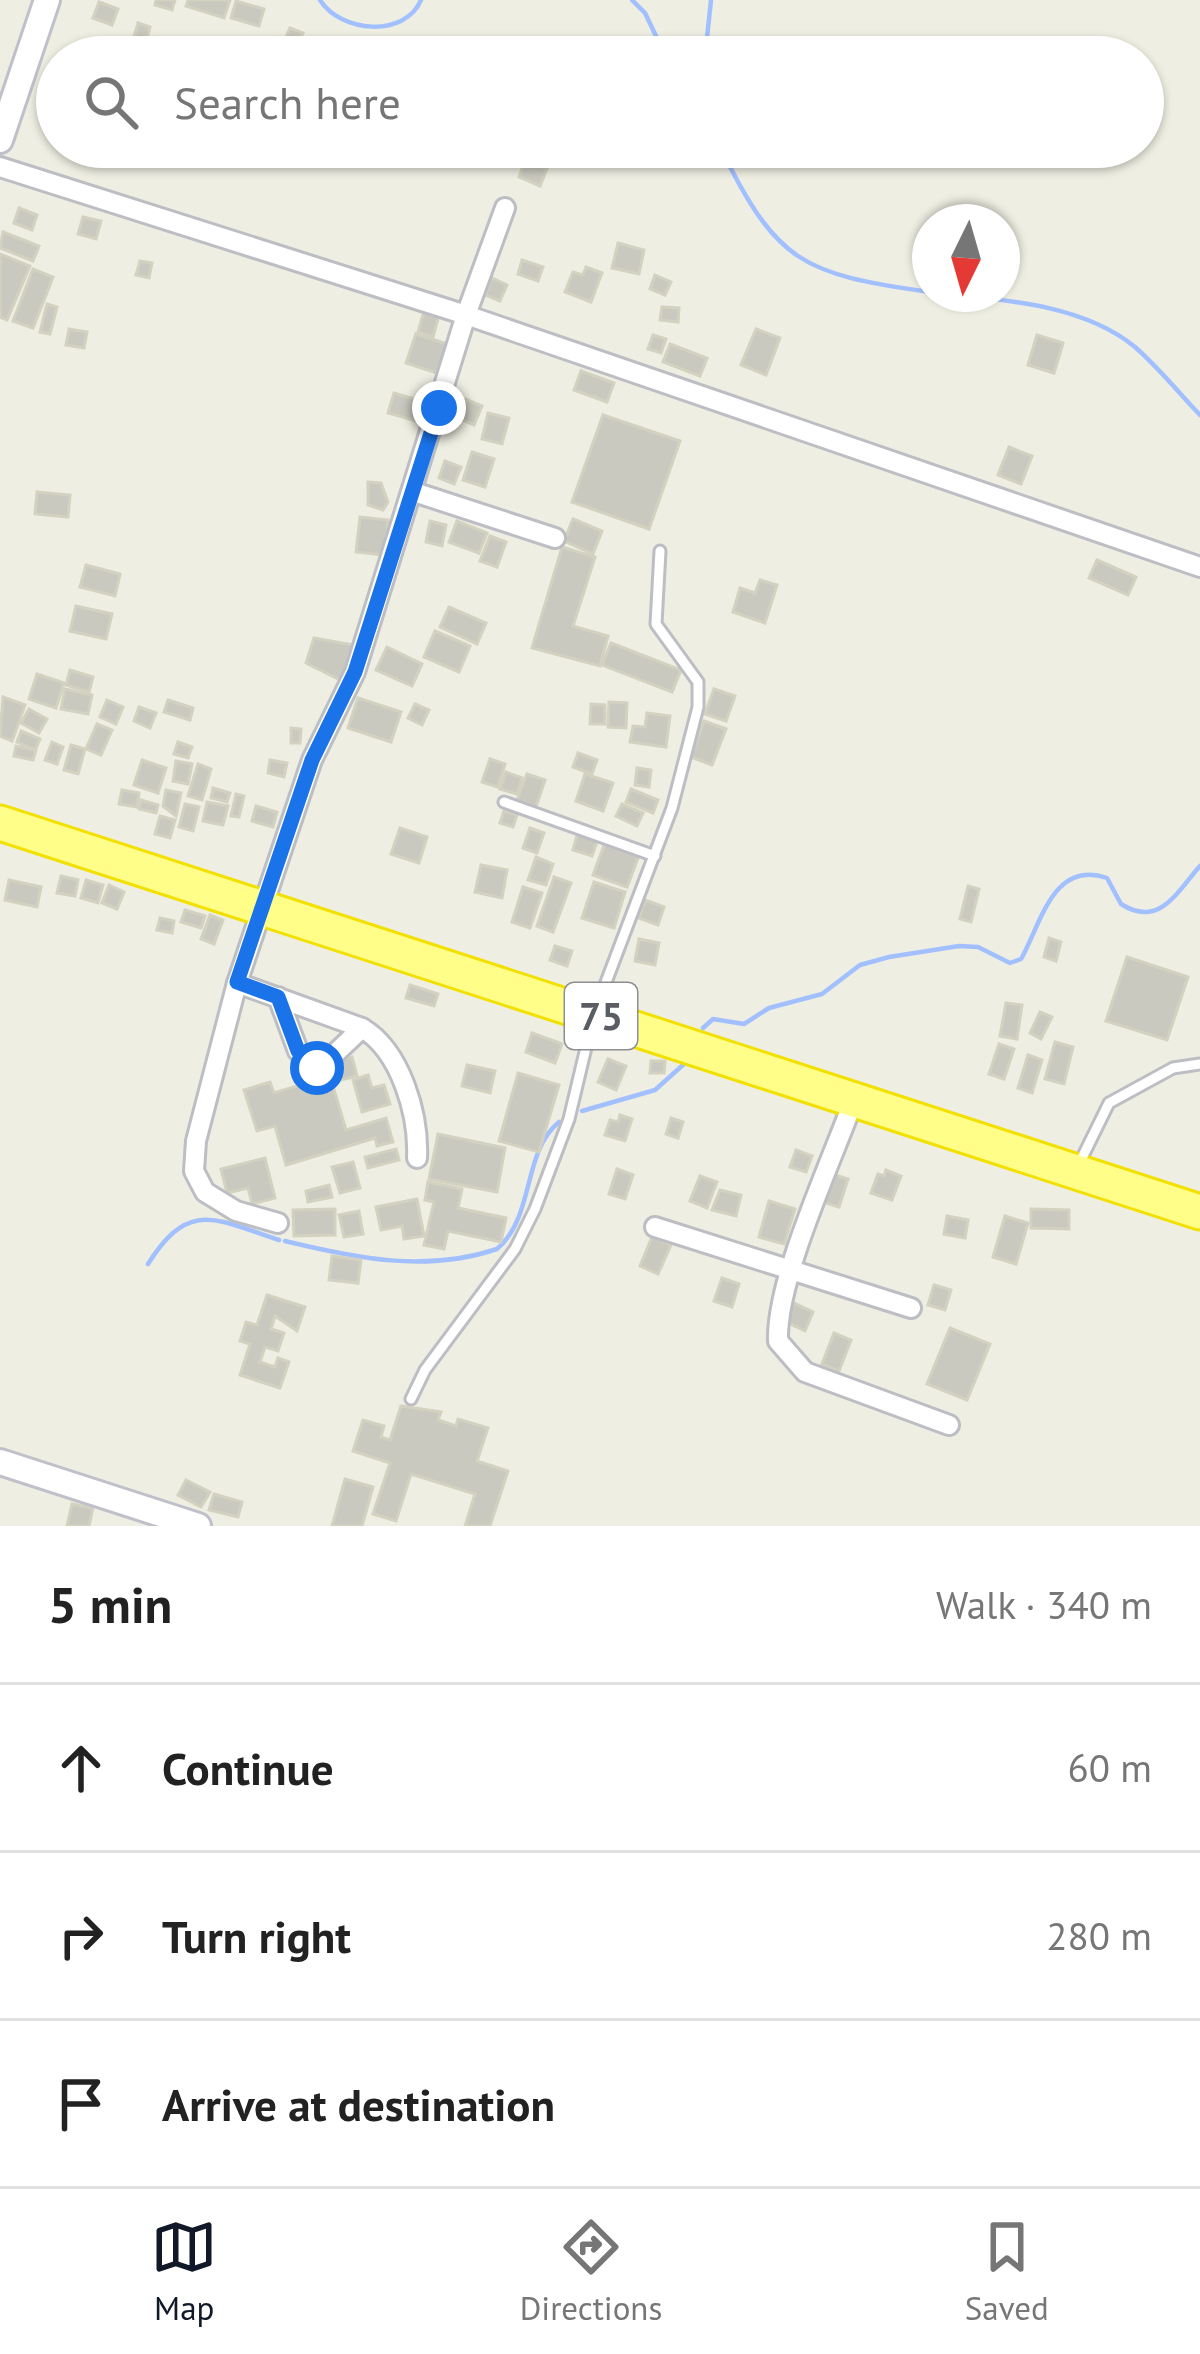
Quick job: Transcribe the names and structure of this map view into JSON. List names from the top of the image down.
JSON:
{
  "streets": {
    "highway": ["75"]
  },
  "north": "bottom",
  "page": {
    "search": "Search here",
    "heading": ["5 min", "Walk · 340 m"],
    "list": [
      ["Continue", "60 m"],
      ["Turn right", "280 m"],
      "Arrive at destination"
    ],
    "nav": ["Map", "Directions", "Saved"]
  }
}
